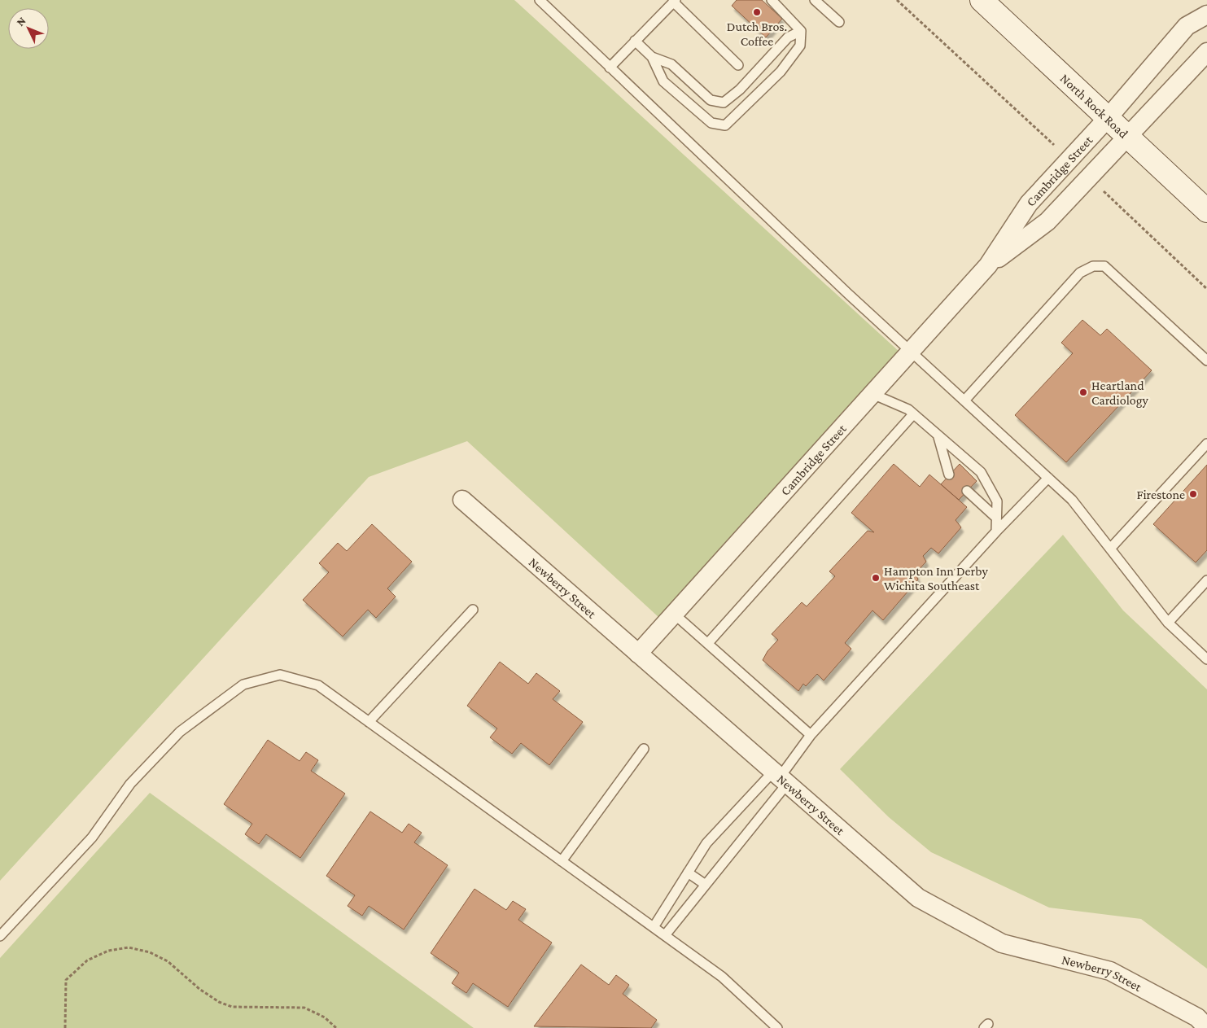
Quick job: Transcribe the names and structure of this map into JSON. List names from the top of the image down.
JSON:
{
  "streets": {
    "main road": ["North Rock Road"],
    "street": ["Cambridge Street", "Newberry Street"]
  },
  "crossings": [
    ["North Rock Road", "Cambridge Street"],
    ["Cambridge Street", "Newberry Street"]
  ],
  "places": [
    "Dutch Bros. Coffee",
    "Heartland Cardiology",
    "Firestone",
    "Hampton Inn Derby Wichita Southeast"
  ],
  "north": "top left"
}
